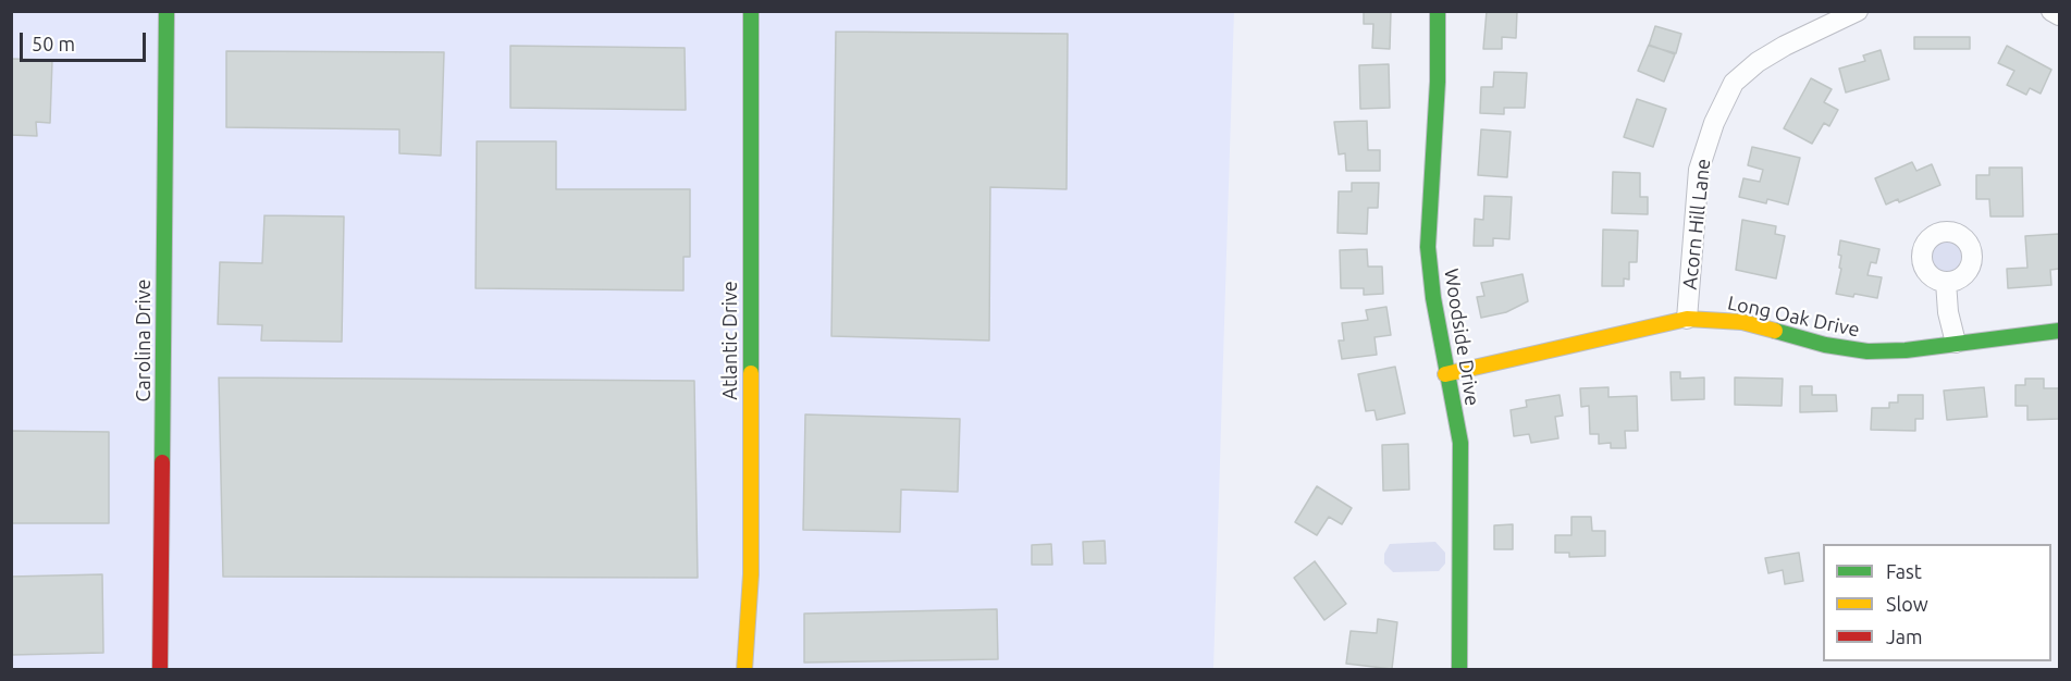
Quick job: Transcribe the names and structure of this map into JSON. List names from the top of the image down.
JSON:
{
  "streets": {
    "street": [
      "Acorn Hill Lane",
      "Long Oak Drive",
      "Woodside Drive",
      "Carolina Drive",
      "Atlantic Drive"
    ]
  },
  "crossings": [
    ["Acorn Hill Lane", "Long Oak Drive"],
    ["Long Oak Drive", "Woodside Drive"]
  ],
  "legend": ["Fast", "Slow", "Jam"],
  "scale_bar": "50 m"
}
